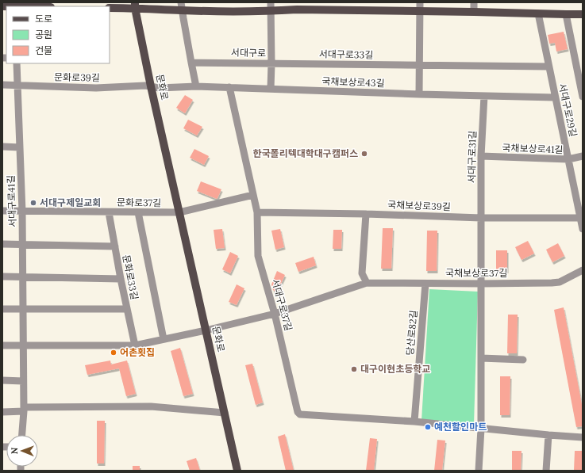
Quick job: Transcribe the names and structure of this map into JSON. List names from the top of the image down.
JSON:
{
  "streets": {
    "main road": ["문화로"],
    "street": [
      "서대구로",
      "서대구로33길",
      "문화로39길",
      "국채보상로43길",
      "서대구로29길",
      "국채보상로41길",
      "서대구로31길",
      "서대구로41길",
      "문화로37길",
      "국채보상로39길",
      "국채보상로37길",
      "문화로33길",
      "서대구로37길",
      "당산로82길"
    ]
  },
  "crossings": [
    ["서대구로", "서대구로33길"],
    ["서대구로33길", "서대구로29길"],
    ["문화로39길", "국채보상로43길"],
    ["문화로39길", "문화로"],
    ["문화로39길", "서대구로41길"],
    ["국채보상로43길", "문화로"],
    ["국채보상로43길", "서대구로29길"],
    ["국채보상로43길", "서대구로31길"],
    ["국채보상로43길", "서대구로37길"],
    ["문화로", "문화로37길"],
    ["문화로", "국채보상로37길"],
    ["서대구로29길", "국채보상로41길"],
    ["서대구로29길", "국채보상로39길"],
    ["국채보상로41길", "서대구로31길"],
    ["서대구로31길", "국채보상로39길"],
    ["서대구로31길", "국채보상로37길"],
    ["서대구로41길", "문화로37길"],
    ["문화로37길", "문화로33길"],
    ["국채보상로39길", "서대구로37길"],
    ["국채보상로37길", "서대구로37길"],
    ["국채보상로37길", "당산로82길"],
    ["서대구로37길", "당산로82길"]
  ],
  "places": [
    "한국폴리텍대학대구캠퍼스",
    "서대구제일교회",
    "어촌횟집",
    "대구이현초등학교",
    "예천할인마트"
  ],
  "legend": ["도로", "공원", "건물"],
  "north": "left"
}
